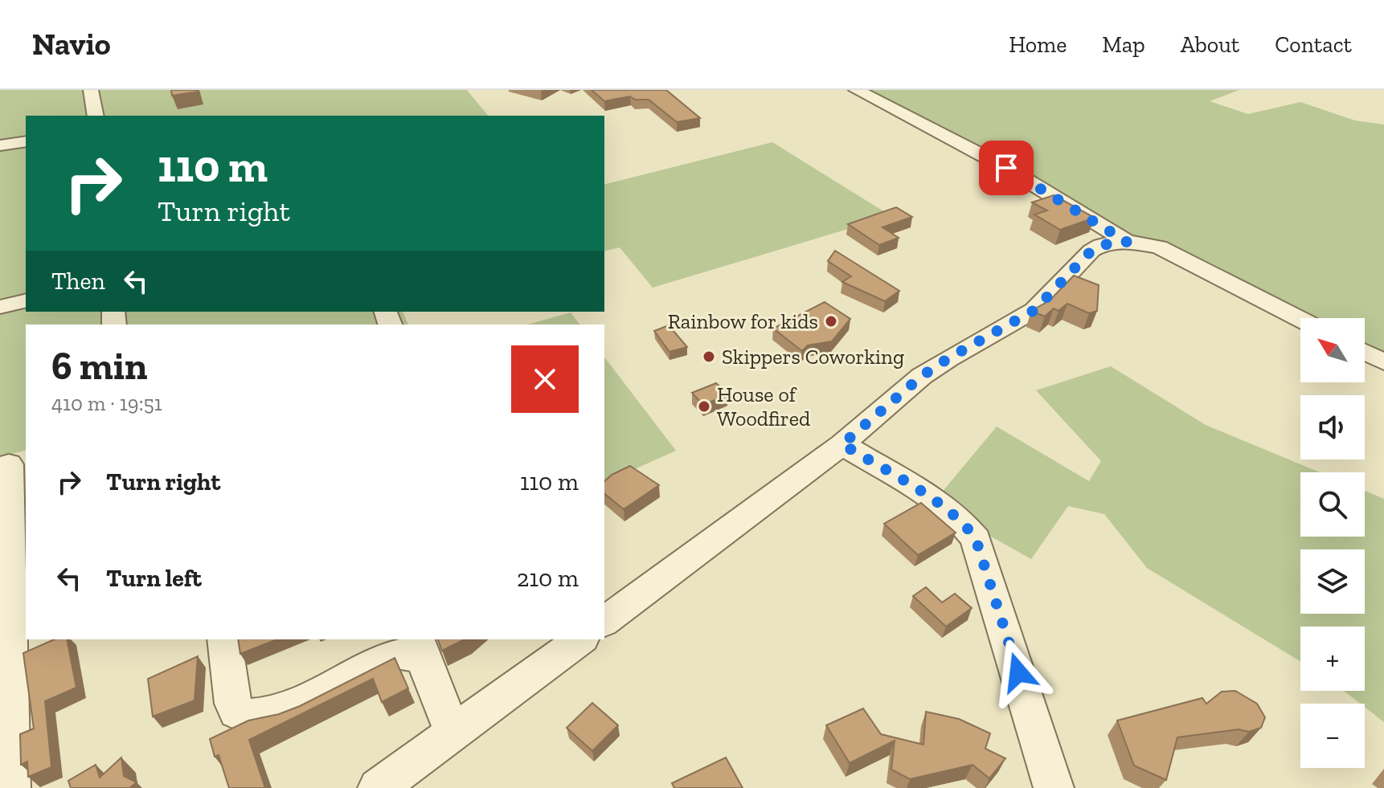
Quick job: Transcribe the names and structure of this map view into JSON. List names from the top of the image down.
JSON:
{
  "places": ["Rainbow for kids", "Skippers Coworking", "House of Woodfired"],
  "north": "top left",
  "page": {
    "header": "Navio",
    "nav": [
      "Home",
      "Map",
      "About",
      "Contact"
    ],
    "turn": ["110 m", "Turn right"],
    "then": "Then",
    "map_buttons": ["+", "−"],
    "heading": ["6 min", "410 m · 19:51"],
    "list": [
      {
        "name": "Turn right",
        "value": "110 m"
      },
      {
        "name": "Turn left",
        "value": "210 m"
      }
    ]
  }
}
